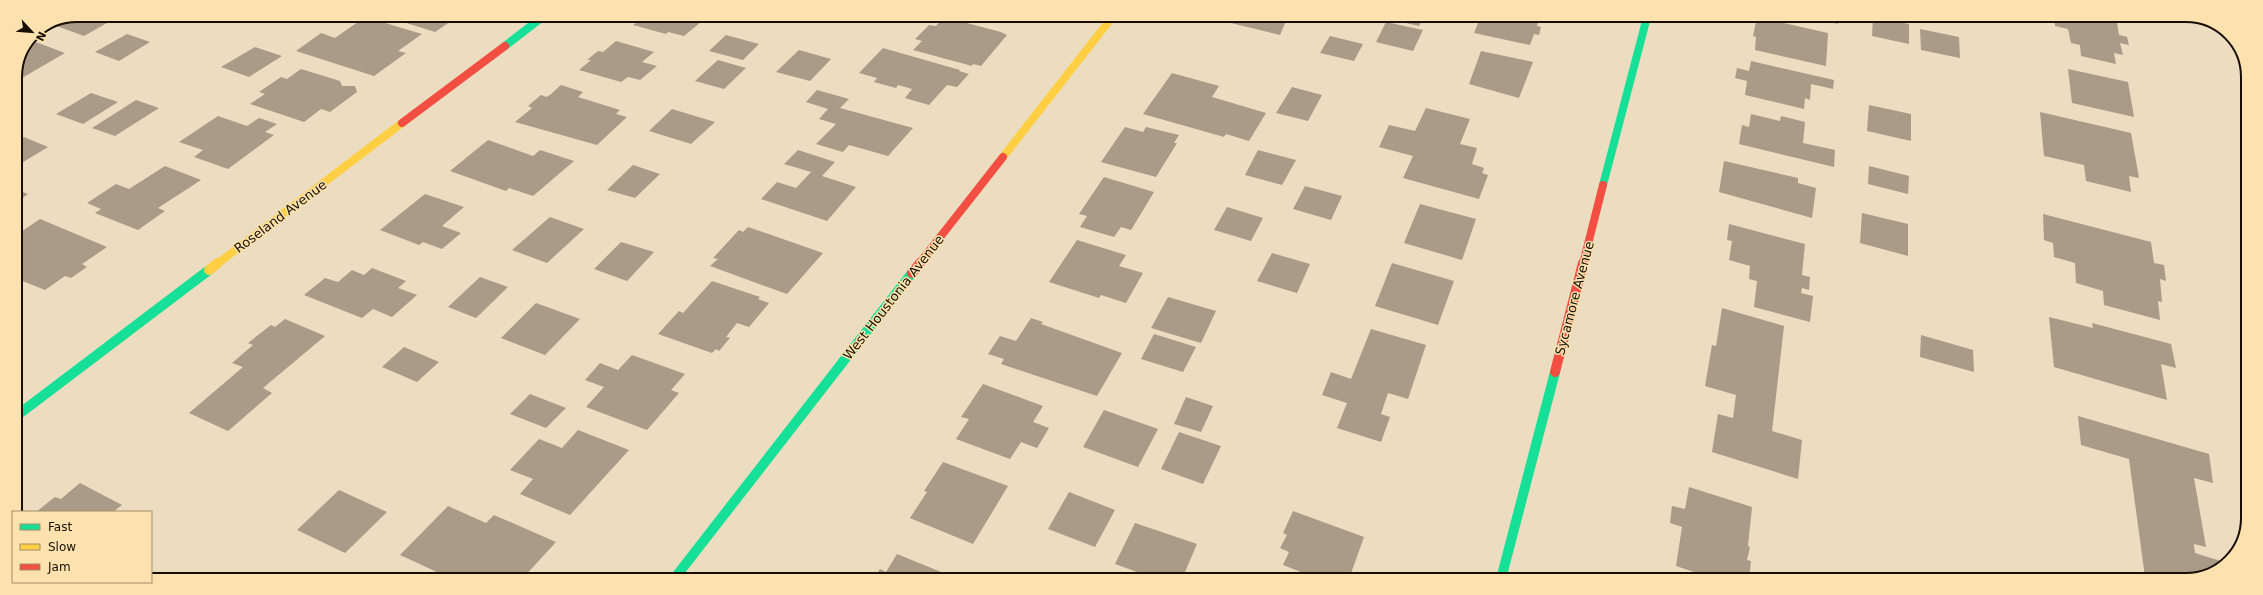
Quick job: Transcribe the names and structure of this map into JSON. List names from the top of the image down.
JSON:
{
  "streets": {
    "street": ["Roseland Avenue", "West Houstonia Avenue", "Sycamore Avenue"]
  },
  "legend": ["Fast", "Slow", "Jam"],
  "north": "bottom right"
}
